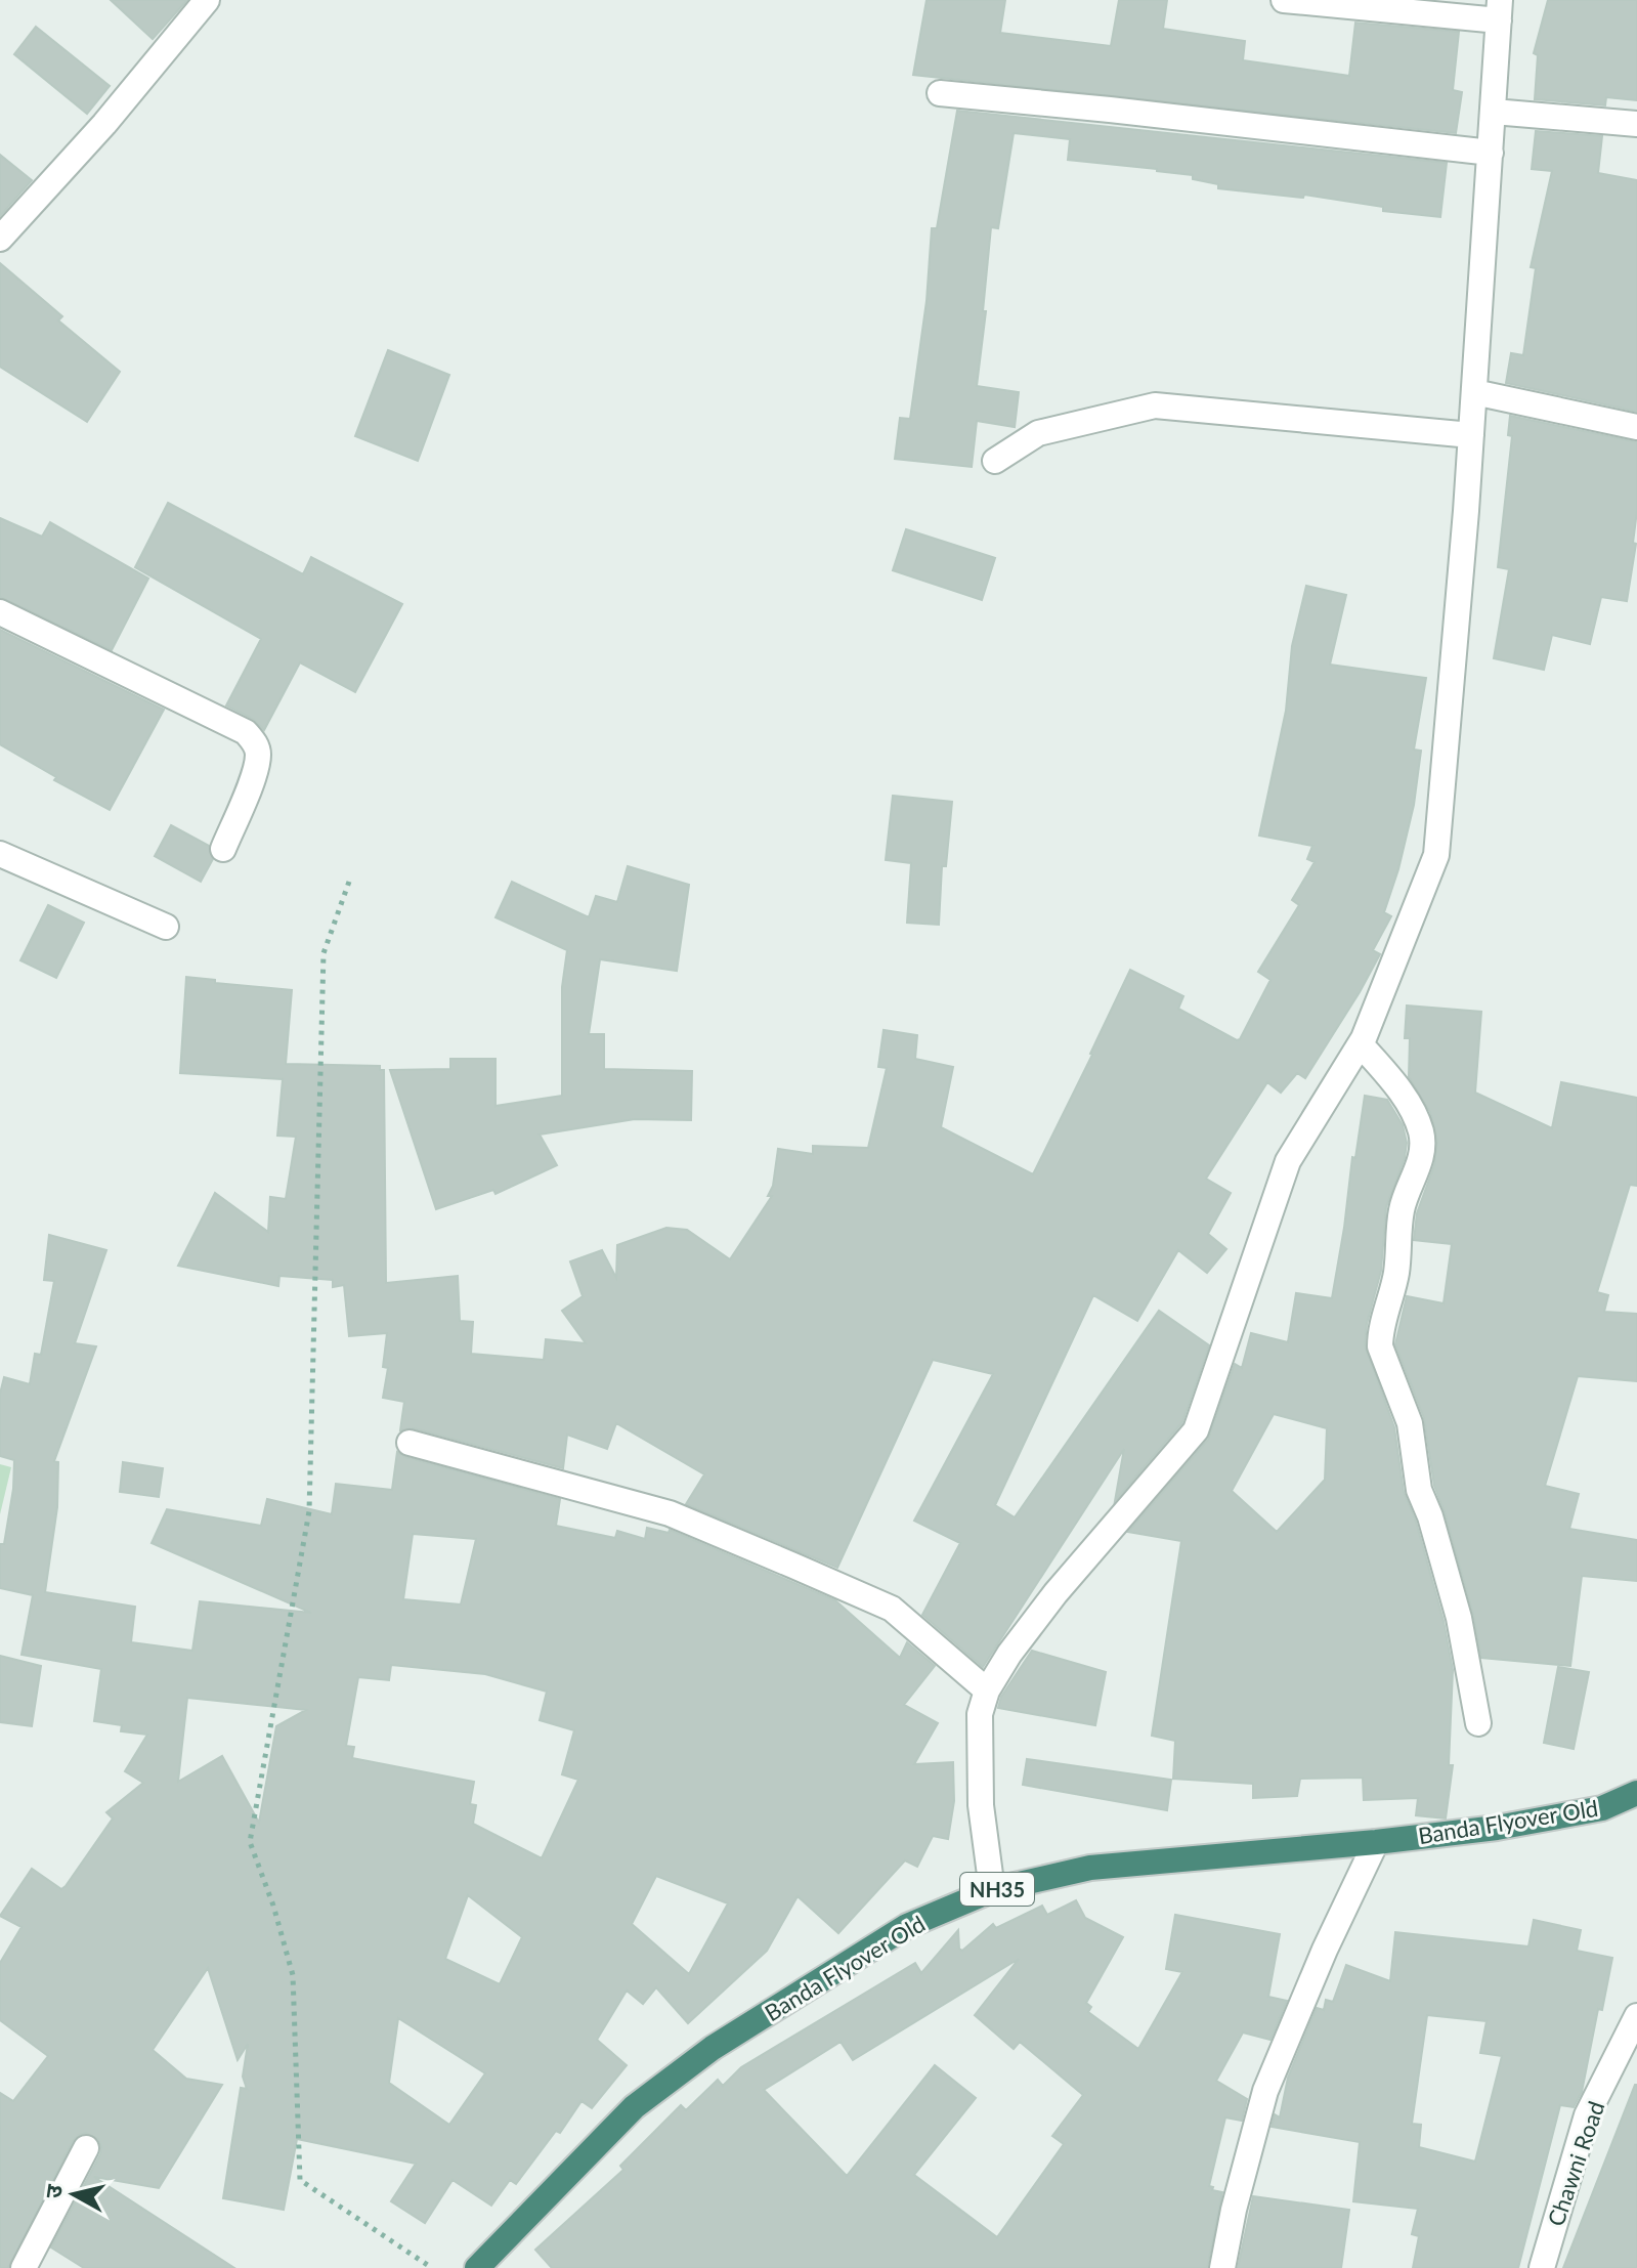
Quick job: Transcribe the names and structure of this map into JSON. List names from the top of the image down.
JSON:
{
  "streets": {
    "highway": ["Banda Flyover Old", "NH35"],
    "street": ["Chawni Road"]
  },
  "north": "left"
}
